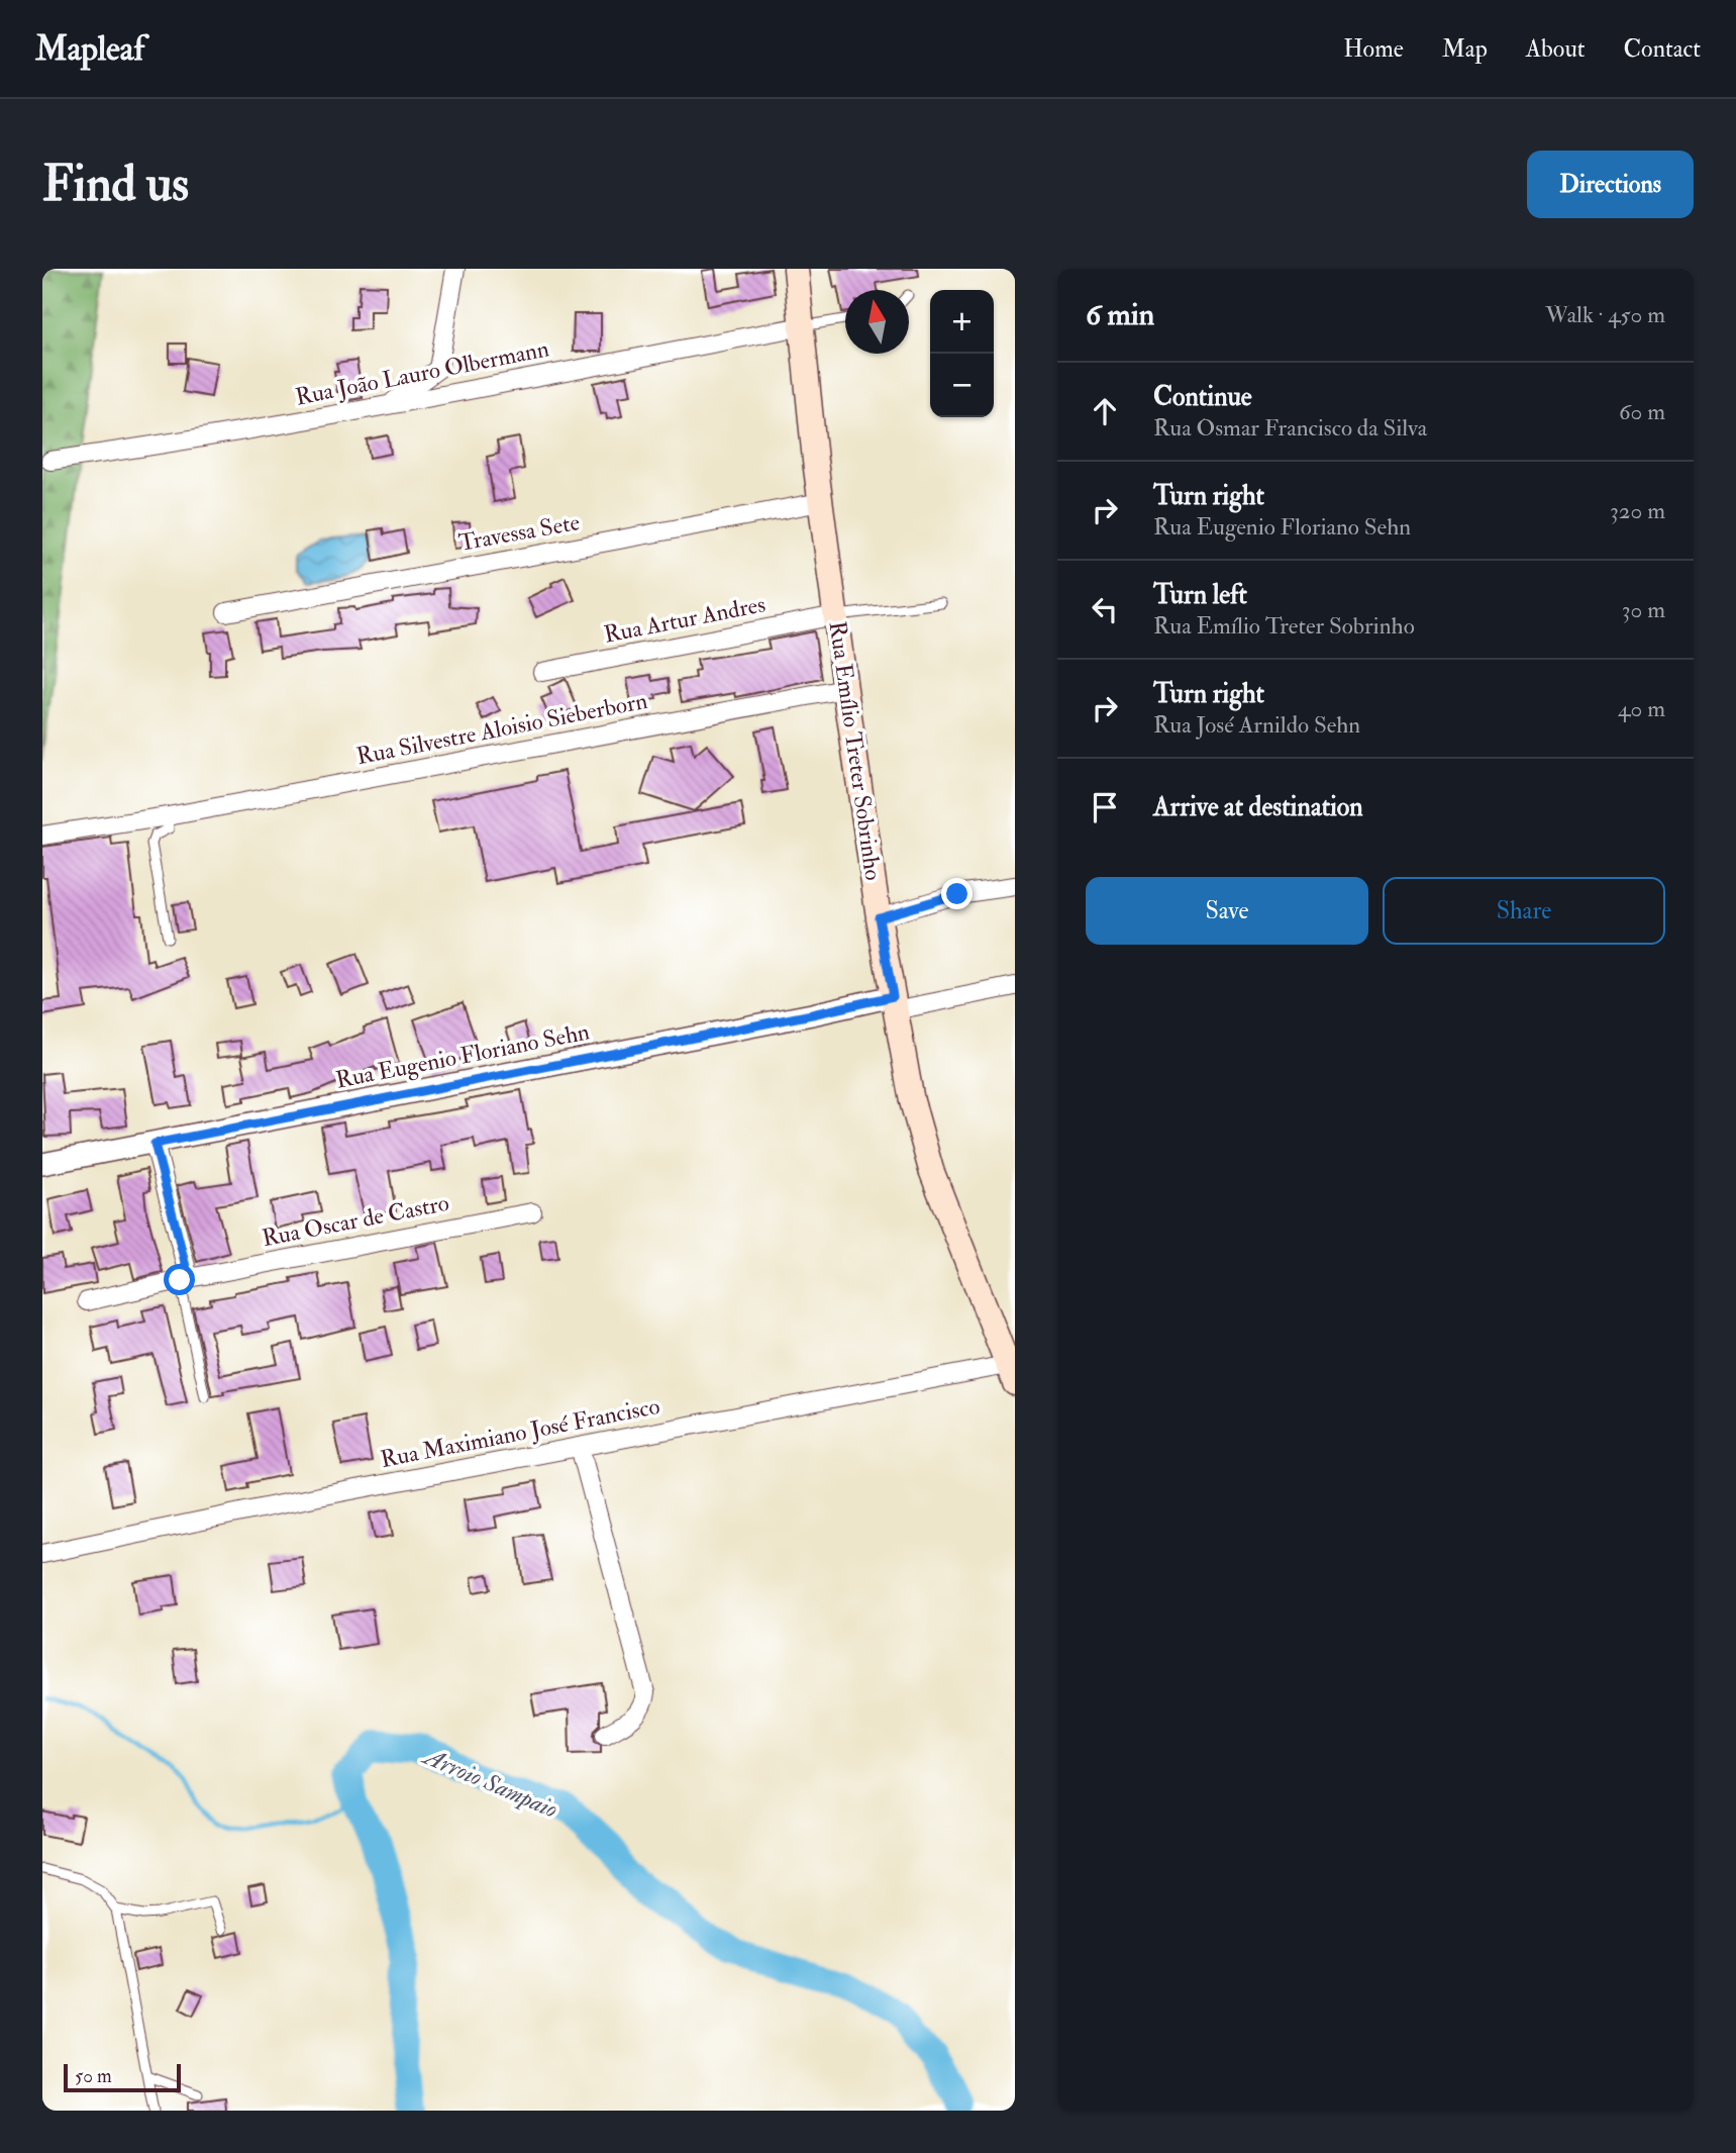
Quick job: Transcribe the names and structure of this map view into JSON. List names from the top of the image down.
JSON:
{
  "streets": {
    "main road": ["Rua Emílio Treter Sobrinho"],
    "street": [
      "Rua João Lauro Olbermann",
      "Travessa Sete",
      "Rua Artur Andres",
      "Rua Silvestre Aloisio Sieberborn",
      "Rua Eugenio Floriano Sehn",
      "Rua Oscar de Castro",
      "Rua Maximiano José Francisco"
    ]
  },
  "crossings": [
    ["Rua João Lauro Olbermann", "Rua Emílio Treter Sobrinho"],
    ["Travessa Sete", "Rua Emílio Treter Sobrinho"],
    ["Rua Artur Andres", "Rua Emílio Treter Sobrinho"],
    ["Rua Silvestre Aloisio Sieberborn", "Rua Emílio Treter Sobrinho"],
    ["Rua Emílio Treter Sobrinho", "Rua Eugenio Floriano Sehn"],
    ["Rua Emílio Treter Sobrinho", "Rua Maximiano José Francisco"]
  ],
  "water": ["Arroio Sampaio"],
  "scale_bar": "50 m",
  "north": "top",
  "page": {
    "header": "Mapleaf",
    "nav": [
      "Home",
      "Map",
      "About",
      "Contact"
    ],
    "buttons": [
      "Directions",
      ["Save", "Share"]
    ],
    "title": "Find us",
    "heading": ["6 min", "Walk · 450 m"],
    "map_buttons": ["+", "−"],
    "list": [
      ["Continue", "Rua Osmar Francisco da Silva", "60 m"],
      ["Turn right", "Rua Eugenio Floriano Sehn", "320 m"],
      ["Turn left", "Rua Emílio Treter Sobrinho", "30 m"],
      ["Turn right", "Rua José Arnildo Sehn", "40 m"],
      "Arrive at destination"
    ],
    "scale": "50 m"
  }
}
